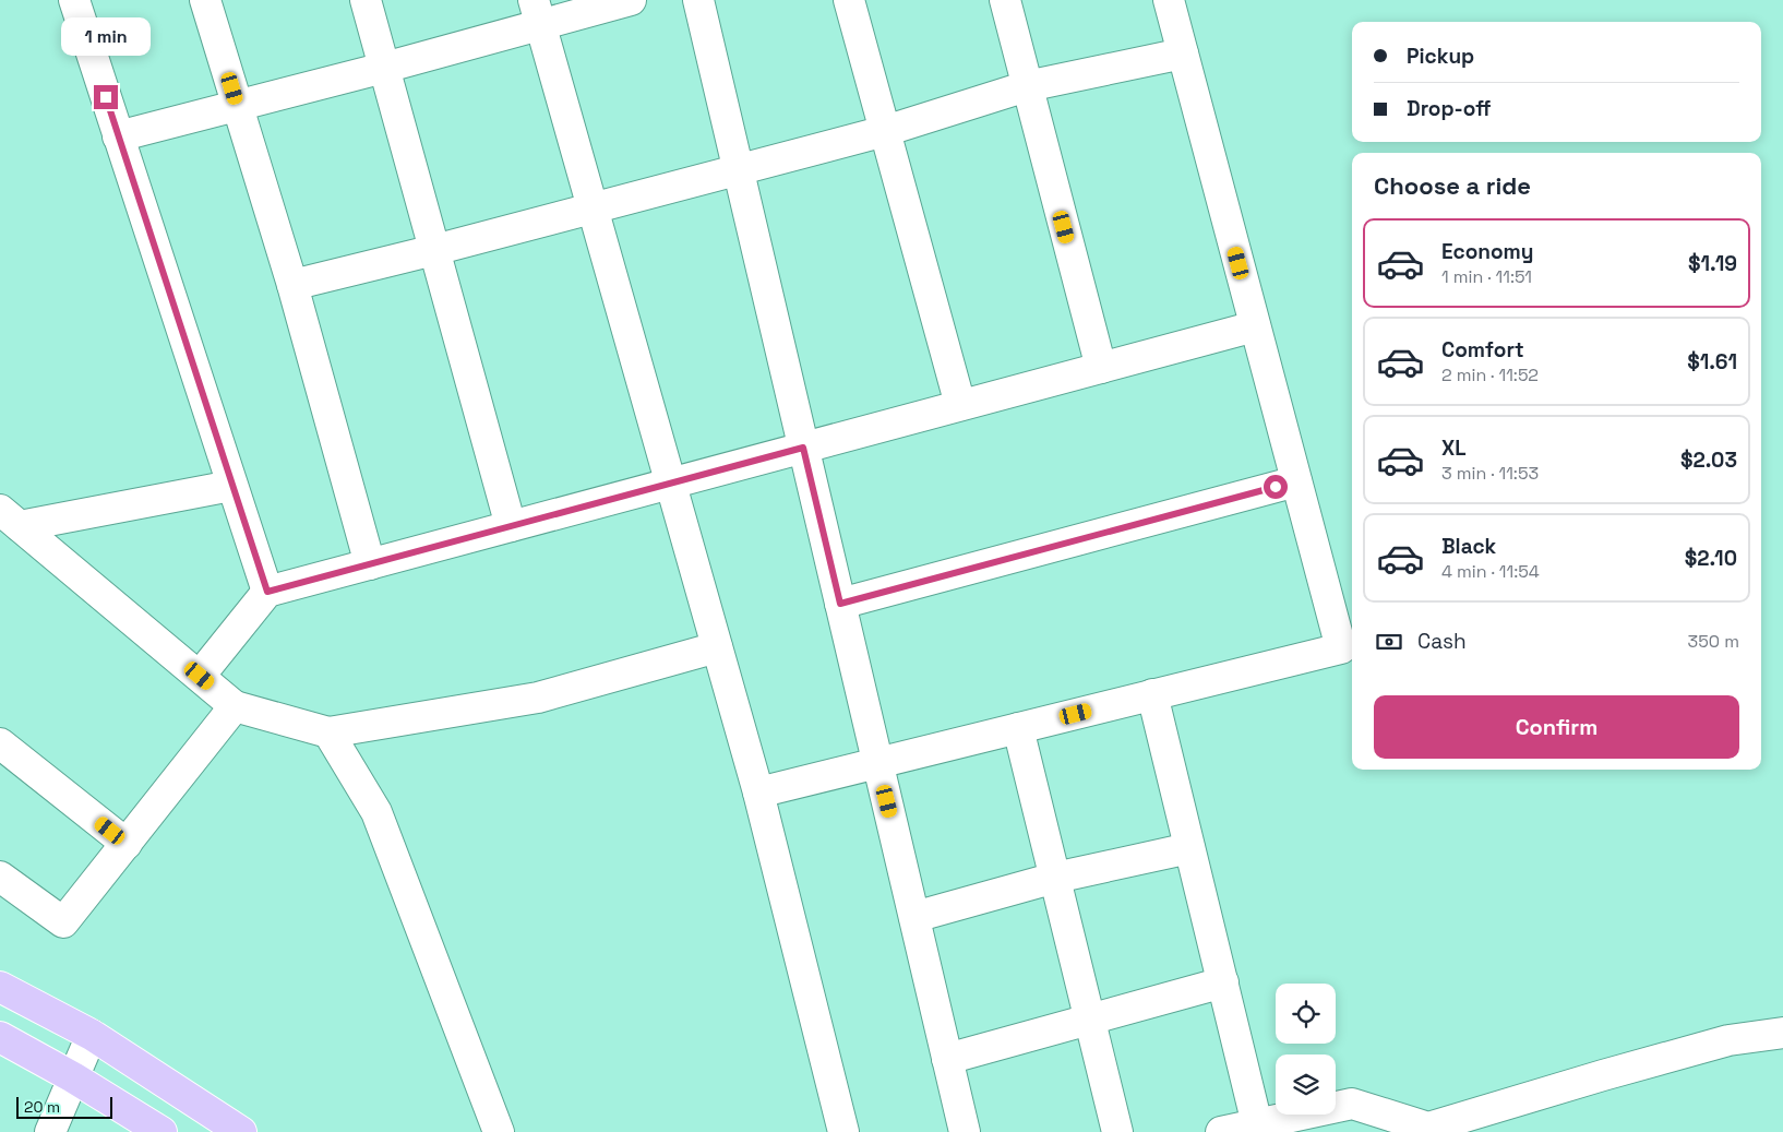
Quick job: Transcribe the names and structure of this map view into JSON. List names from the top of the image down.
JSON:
{
  "scale_bar": "20 m",
  "page": {
    "bubble": "1 min",
    "banner": ["Pickup", "Drop-off"],
    "heading": "Choose a ride",
    "list": [
      {
        "name": "Economy",
        "note": "1 min · 11:51",
        "value": "$1.19"
      },
      {
        "name": "Comfort",
        "note": "2 min · 11:52",
        "value": "$1.61"
      },
      {
        "name": "XL",
        "note": "3 min · 11:53",
        "value": "$2.03"
      },
      {
        "name": "Black",
        "note": "4 min · 11:54",
        "value": "$2.10"
      }
    ],
    "pay": ["Cash", "350 m"],
    "buttons": "Confirm",
    "scale": "20 m"
  }
}
